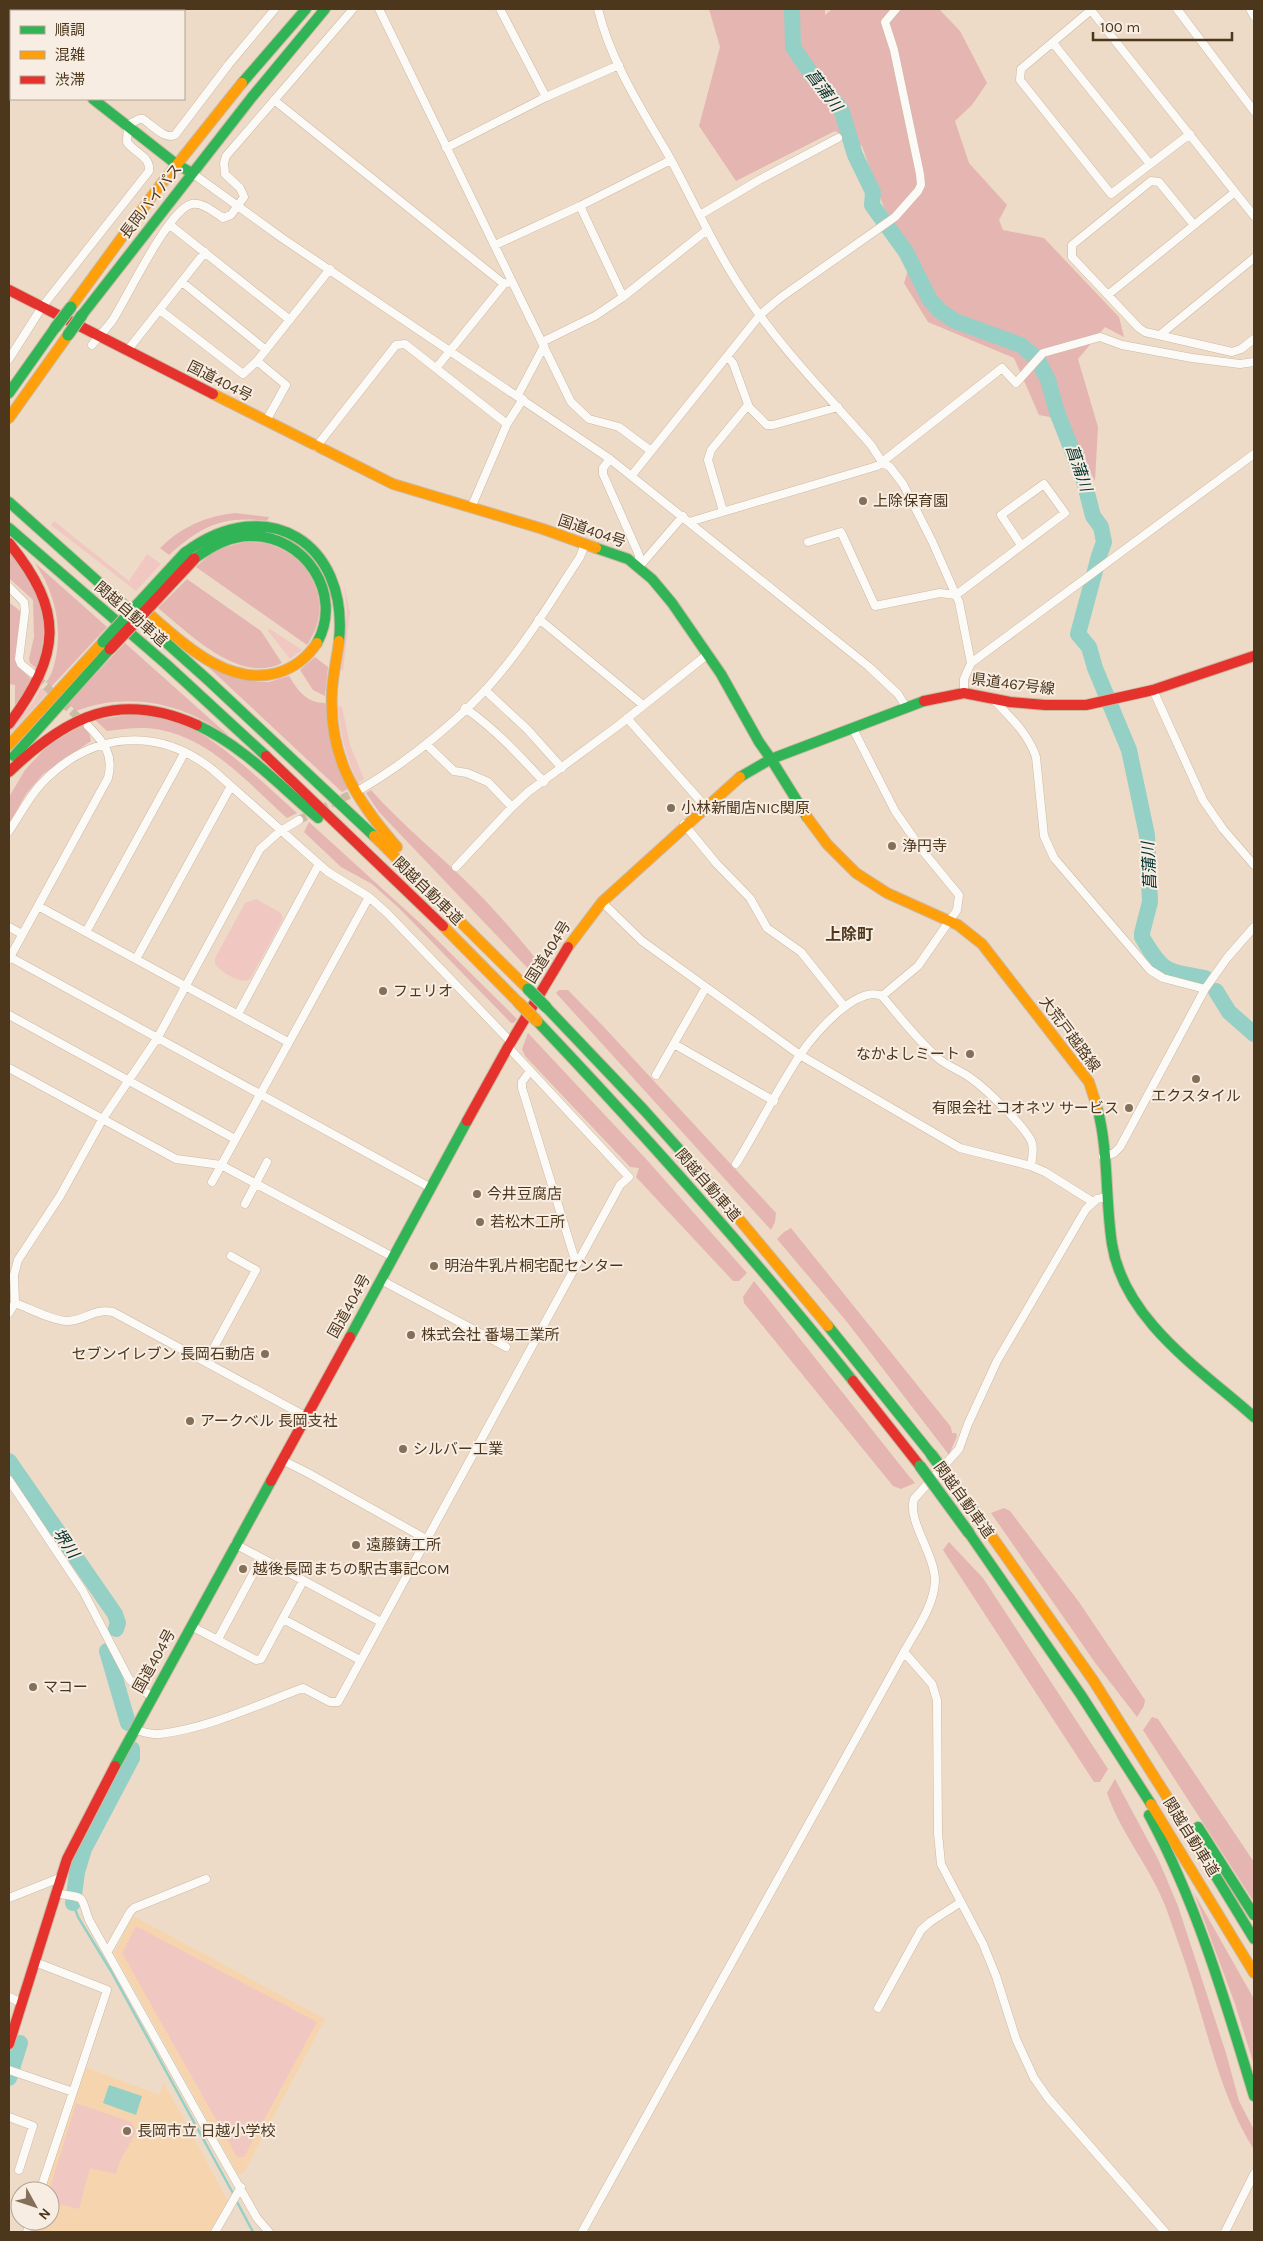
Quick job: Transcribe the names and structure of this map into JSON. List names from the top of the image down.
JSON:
{
  "streets": {
    "main road": [
      "長岡バイパス",
      "国道404号",
      "関越自動車道",
      "県道467号線",
      "大荒戸越路線"
    ]
  },
  "crossings": [
    ["国道404号", "県道467号線"],
    ["国道404号", "大荒戸越路線"],
    ["県道467号線", "大荒戸越路線"]
  ],
  "districts": ["上除町"],
  "water": ["菖蒲川", "堺川"],
  "places": [
    "上除保育園",
    "小林新聞店NIC関原",
    "浄円寺",
    "フェリオ",
    "なかよしミート",
    "エクスタイル",
    "有限会社 コオネツ サービス",
    "今井豆腐店",
    "若松木工所",
    "明治牛乳片桐宅配センター",
    "株式会社 番場工業所",
    "セブンイレブン 長岡石動店",
    "アークベル 長岡支社",
    "シルバー工業",
    "遠藤鋳工所",
    "越後長岡まちの駅古事記COM",
    "マコー",
    "長岡市立 日越小学校"
  ],
  "legend": ["順調", "混雑", "渋滞"],
  "scale_bar": "100 m",
  "north": "bottom right"
}
